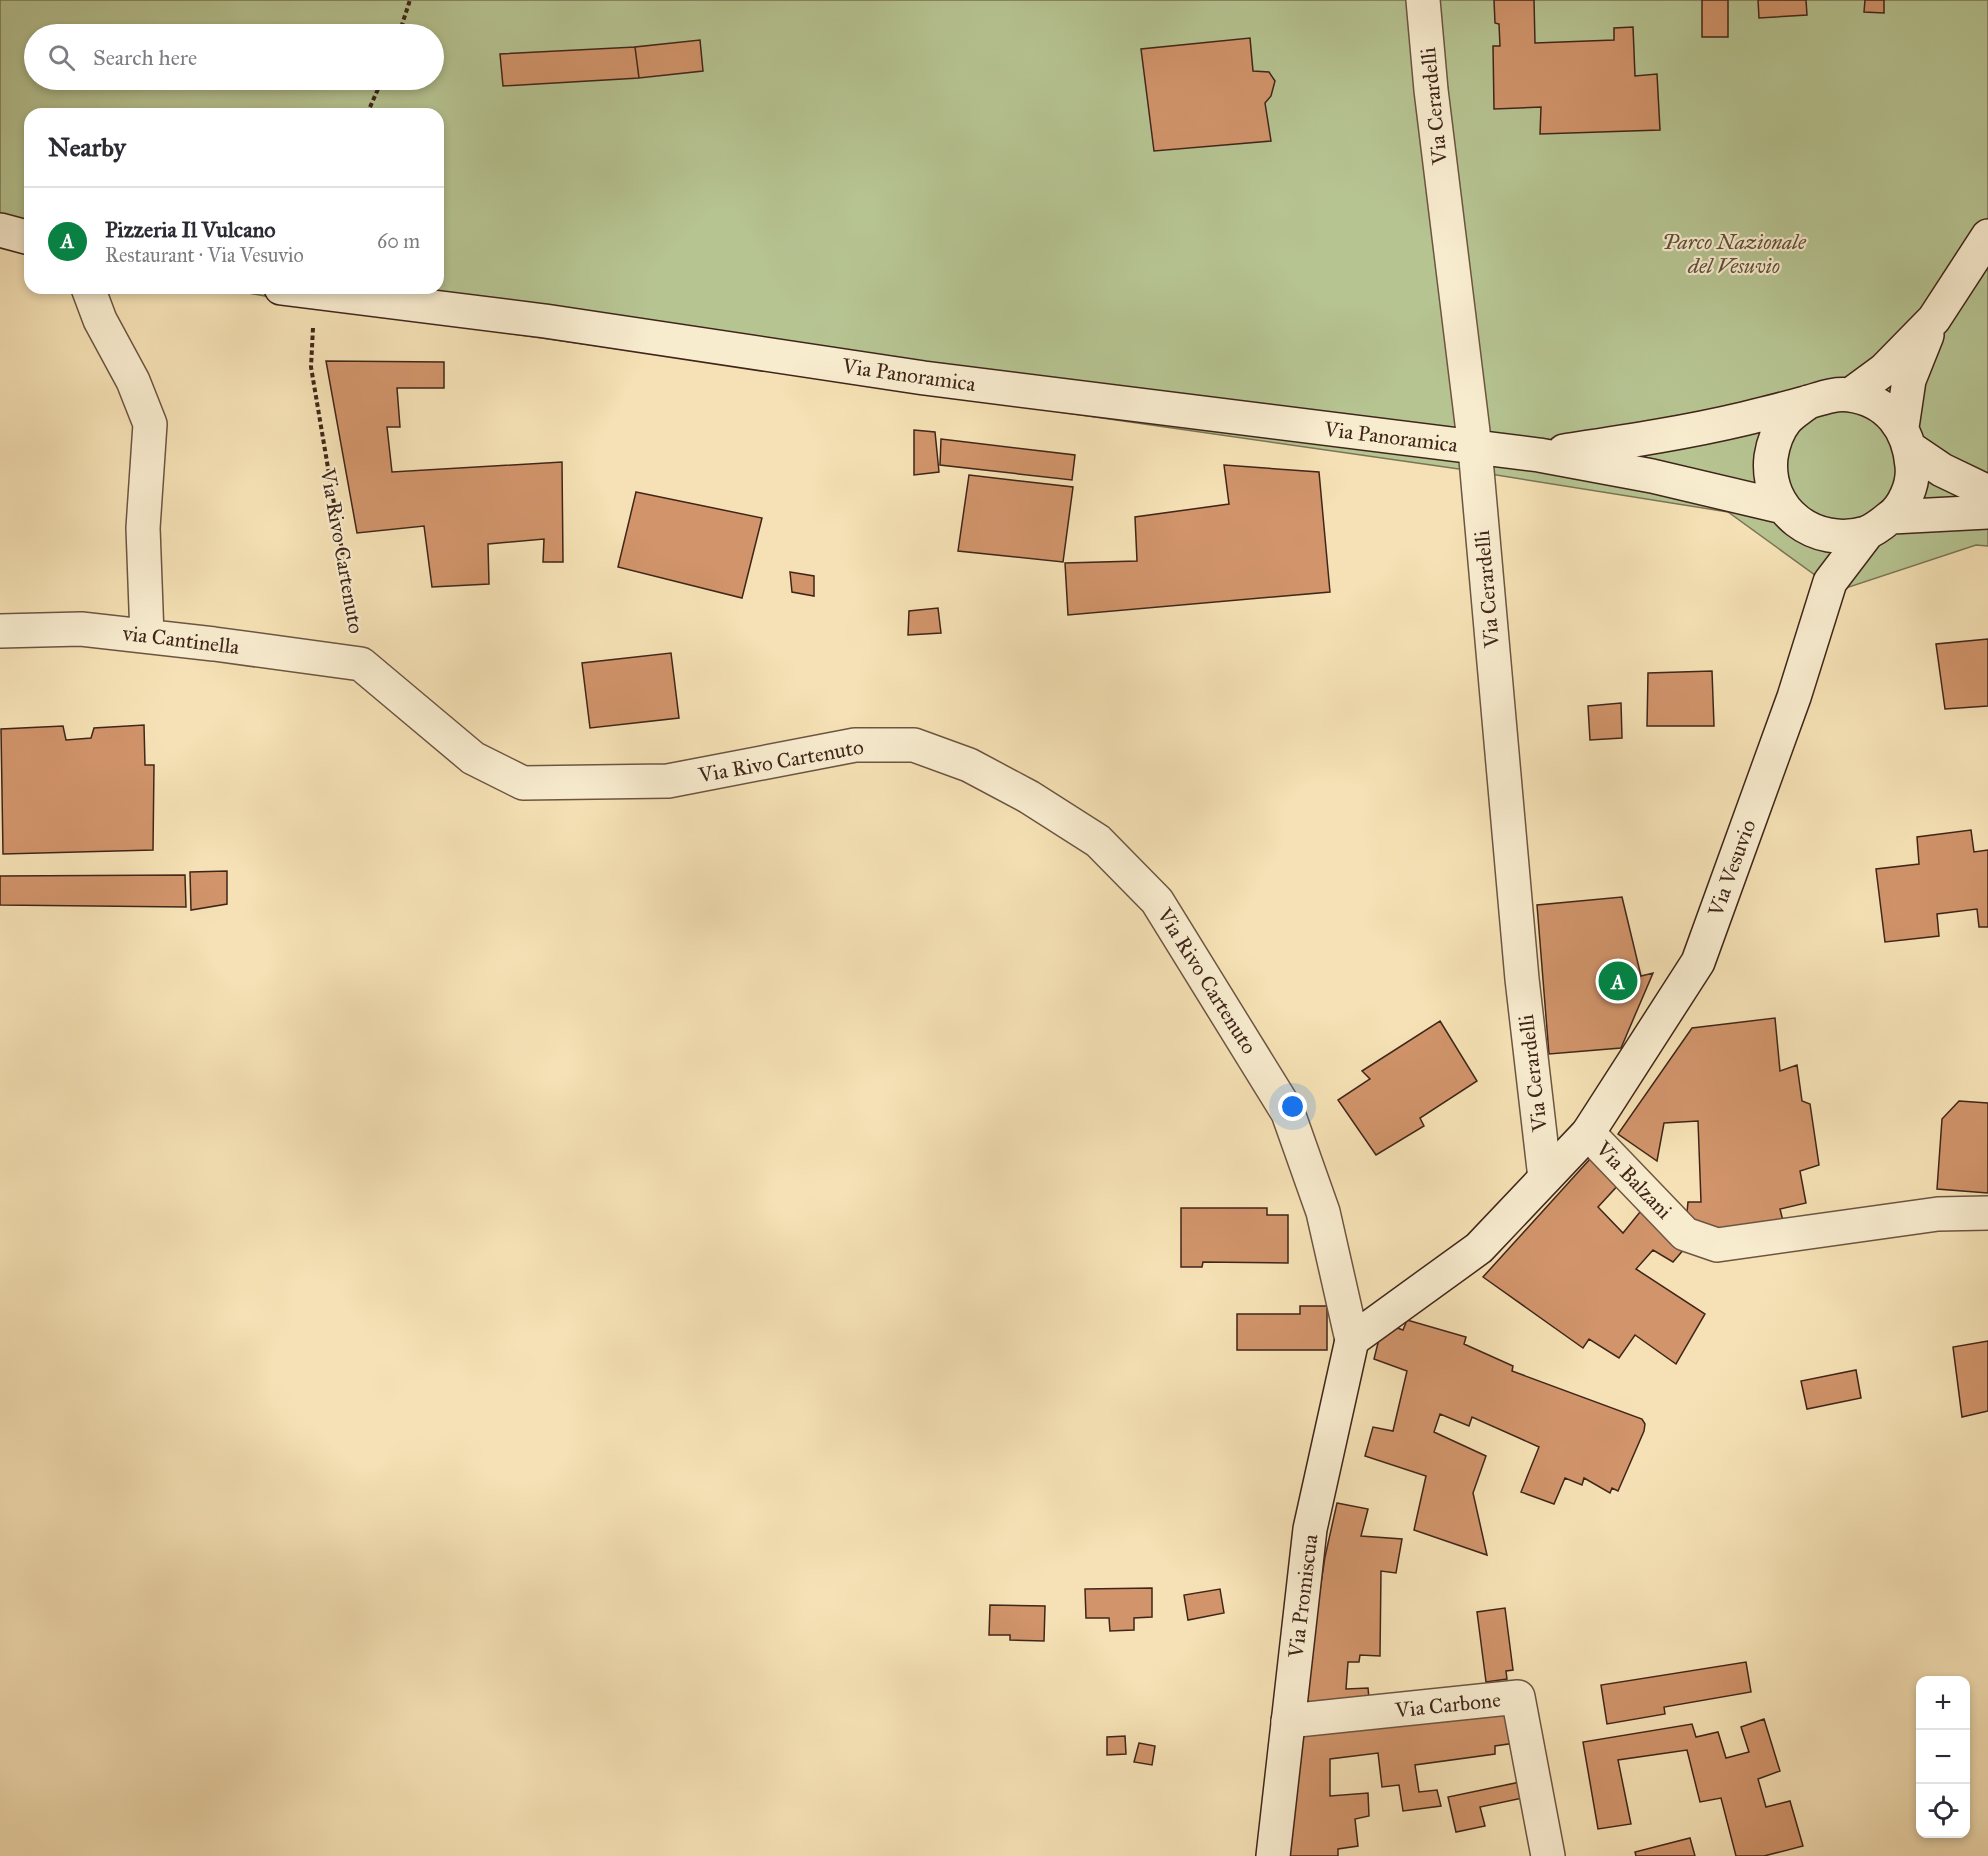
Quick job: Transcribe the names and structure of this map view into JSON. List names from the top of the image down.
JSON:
{
  "streets": {
    "street": [
      "Via Cerardelli",
      "Via Panoramica",
      "Via Rivo Cartenuto",
      "via Cantinella",
      "Via Vesuvio",
      "Via Balzani",
      "Via Promiscua",
      "Via Carbone"
    ]
  },
  "crossings": [
    ["Via Cerardelli", "Via Panoramica"],
    ["Via Cerardelli", "Via Balzani"],
    ["Via Panoramica", "Via Vesuvio"],
    ["Via Rivo Cartenuto", "via Cantinella"],
    ["Via Rivo Cartenuto", "Via Balzani"],
    ["Via Rivo Cartenuto", "Via Promiscua"],
    ["Via Vesuvio", "Via Balzani"],
    ["Via Balzani", "Via Promiscua"],
    ["Via Promiscua", "Via Carbone"]
  ],
  "parks": ["Parco Nazionale del Vesuvio"],
  "page": {
    "search": "Search here",
    "heading": "Nearby",
    "list": [
      {
        "mark": "A",
        "name": "Pizzeria Il Vulcano",
        "note": "Restaurant · Via Vesuvio",
        "value": "60 m"
      }
    ],
    "pins": "A",
    "map_buttons": ["+", "−"]
  }
}
